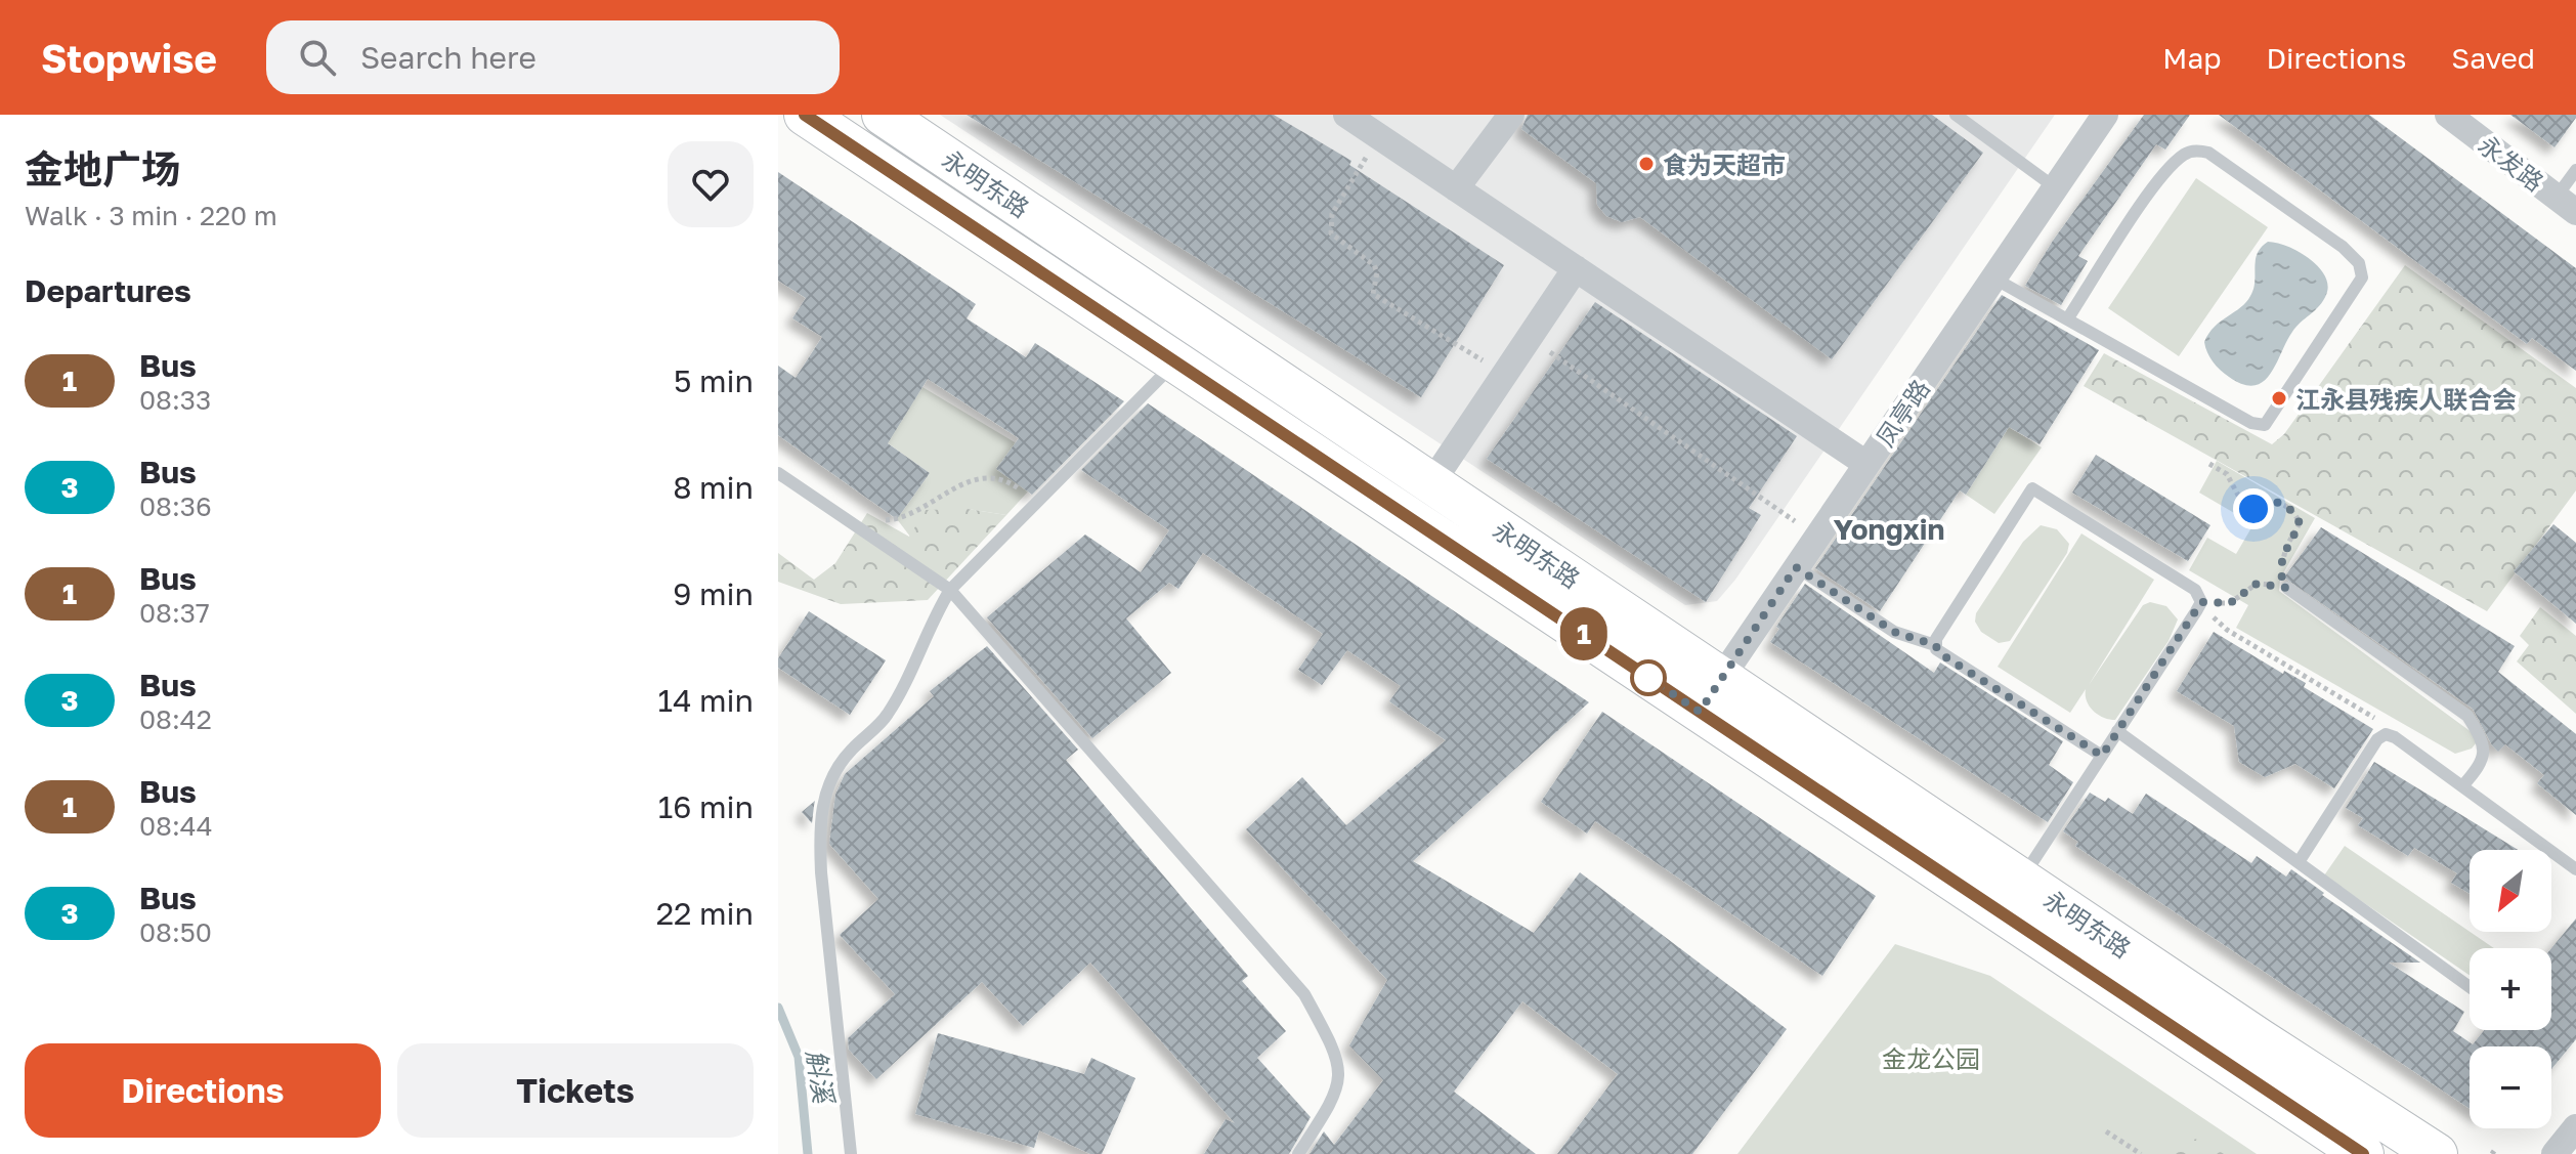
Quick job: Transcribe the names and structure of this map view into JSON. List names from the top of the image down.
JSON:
{
  "streets": {
    "main road": ["永明东路"],
    "street": ["永发路", "凤亭路"]
  },
  "crossings": [
    ["永明东路", "凤亭路"]
  ],
  "districts": ["Yongxin"],
  "water": ["斛溪"],
  "parks": ["金龙公园"],
  "places": ["食为天超市", "江永县残疾人联合会"],
  "lines": ["bus line 1"],
  "north": "bottom left",
  "page": {
    "header": "Stopwise",
    "search": "Search here",
    "nav": ["Map", "Directions", "Saved"],
    "heading": [
      ["金地广场", "Walk · 3 min · 220 m"],
      "Departures"
    ],
    "on_map": "1",
    "list": [
      {
        "mark": "1",
        "name": "Bus",
        "note": "08:33",
        "value": "5 min"
      },
      {
        "mark": "3",
        "name": "Bus",
        "note": "08:36",
        "value": "8 min"
      },
      {
        "mark": "1",
        "name": "Bus",
        "note": "08:37",
        "value": "9 min"
      },
      {
        "mark": "3",
        "name": "Bus",
        "note": "08:42",
        "value": "14 min"
      },
      {
        "mark": "1",
        "name": "Bus",
        "note": "08:44",
        "value": "16 min"
      },
      {
        "mark": "3",
        "name": "Bus",
        "note": "08:50",
        "value": "22 min"
      }
    ],
    "map_buttons": ["+", "−"],
    "buttons": ["Directions", "Tickets"]
  }
}
